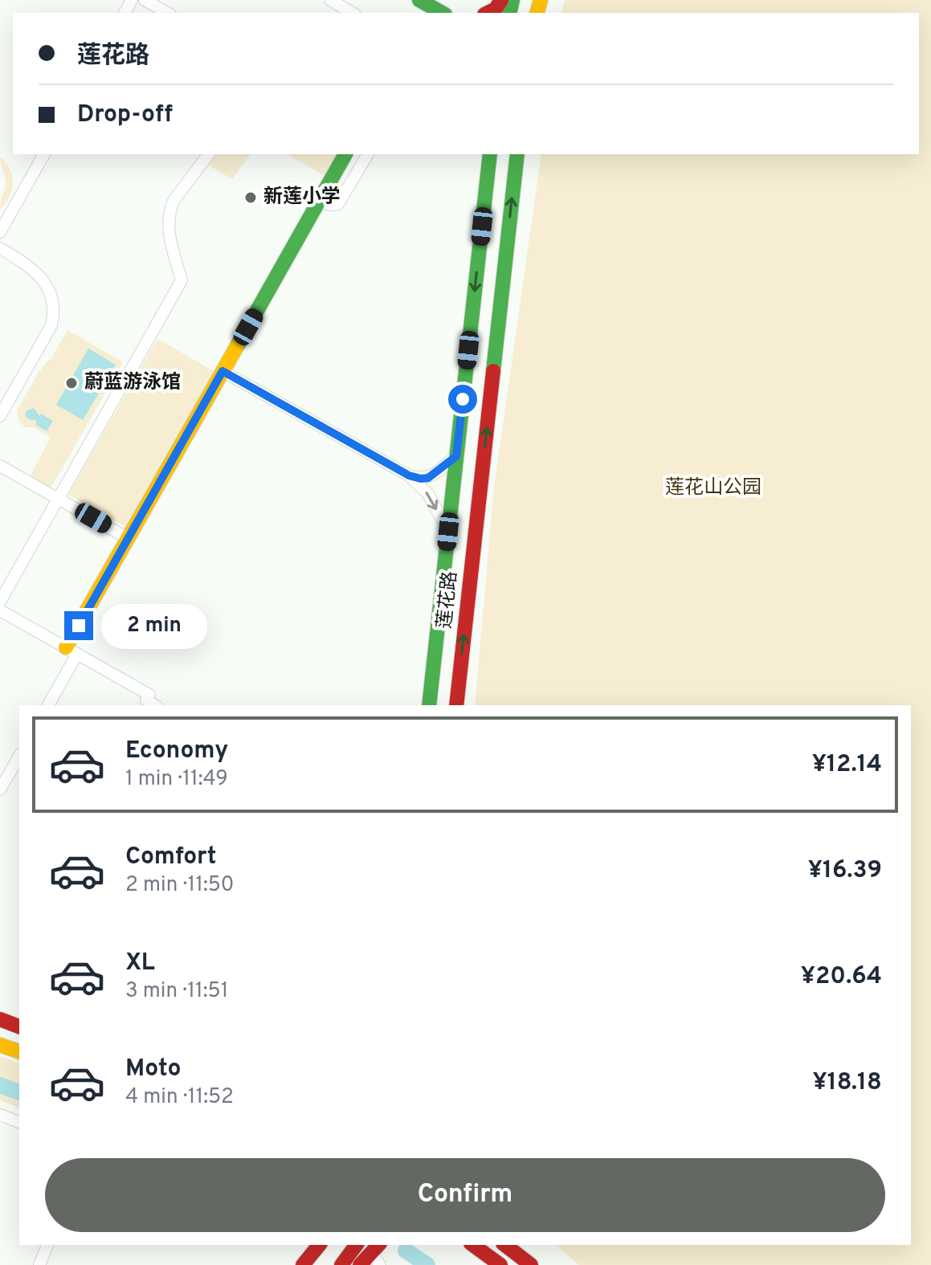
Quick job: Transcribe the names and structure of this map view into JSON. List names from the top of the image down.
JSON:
{
  "streets": {
    "main road": ["莲花路"]
  },
  "parks": ["莲花山公园"],
  "places": ["新莲小学", "蔚蓝游泳馆"],
  "page": {
    "banner": ["莲花路", "Drop-off"],
    "bubble": "2 min",
    "list": [
      {
        "name": "Economy",
        "note": "1 min · 11:49",
        "value": "¥12.14"
      },
      {
        "name": "Comfort",
        "note": "2 min · 11:50",
        "value": "¥16.39"
      },
      {
        "name": "XL",
        "note": "3 min · 11:51",
        "value": "¥20.64"
      },
      {
        "name": "Moto",
        "note": "4 min · 11:52",
        "value": "¥18.18"
      }
    ],
    "buttons": "Confirm"
  }
}
